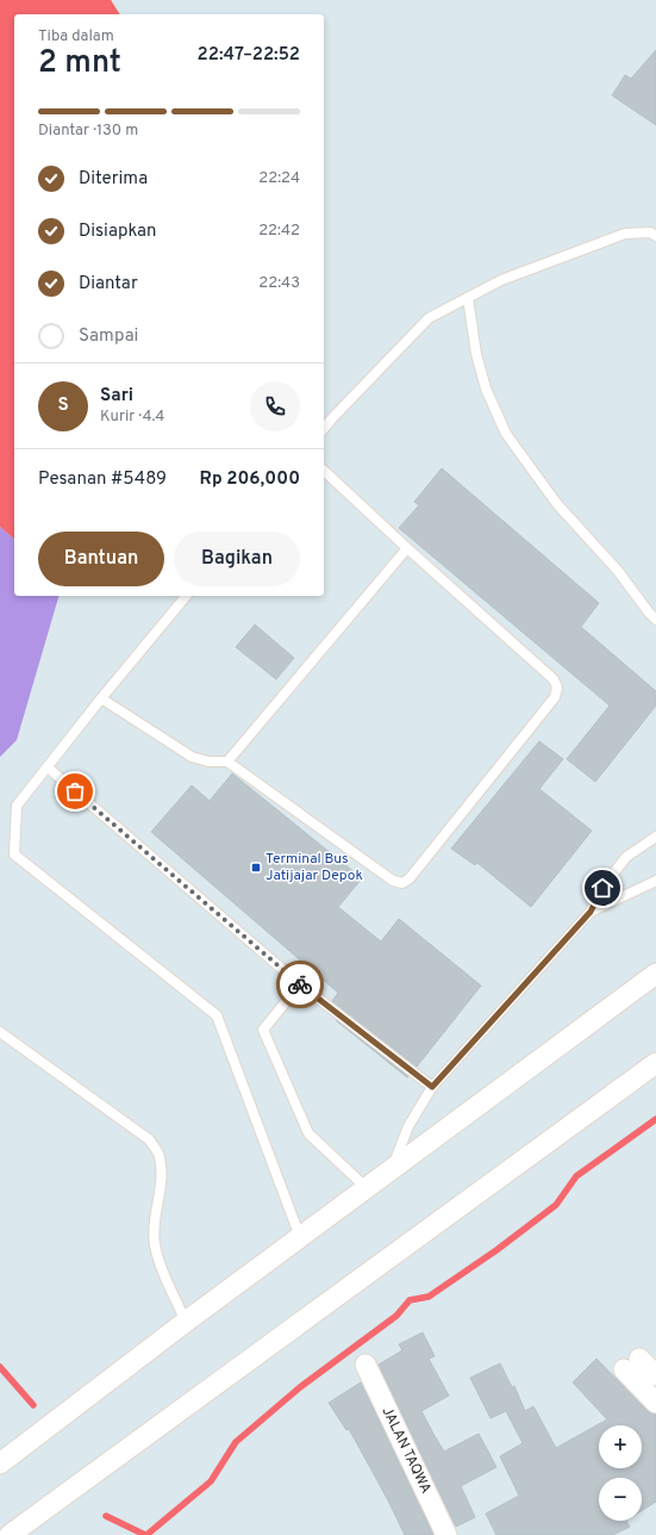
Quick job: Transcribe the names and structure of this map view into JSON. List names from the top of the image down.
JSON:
{
  "streets": {
    "street": ["JALAN TAQWA"]
  },
  "places": {
    "transit": ["Terminal Bus Jatijajar Depok"]
  },
  "page": {
    "heading": ["2 mnt", "Tiba dalam", "22:47–22:52"],
    "panel": [
      "Sari",
      "Kurir · 4.4",
      "Pesanan #5489",
      "Rp 206,000"
    ],
    "bar": "Diantar · 130 m",
    "list": [
      ["Diterima", "22:24"],
      ["Disiapkan", "22:42"],
      ["Diantar", "22:43"],
      "Sampai"
    ],
    "round": "S",
    "buttons": ["Bantuan", "Bagikan"],
    "map_buttons": ["+", "−"]
  }
}
